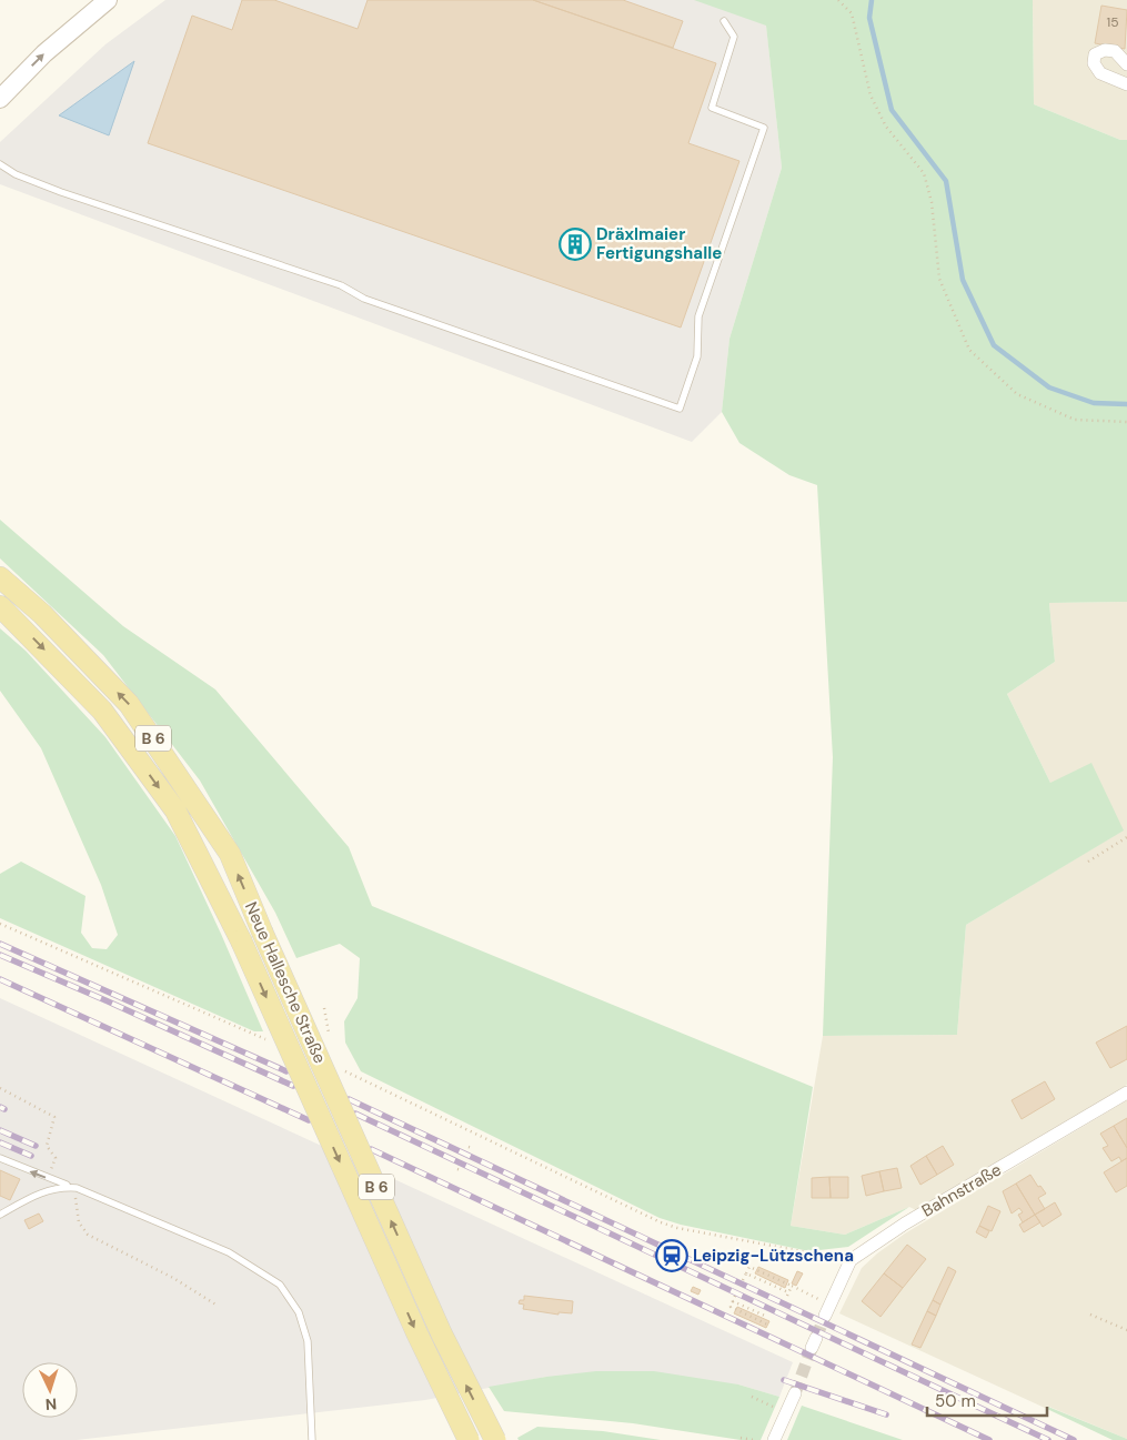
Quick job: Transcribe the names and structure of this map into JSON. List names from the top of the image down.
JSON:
{
  "streets": {
    "main road": ["B 6", "Neue Hallesche Straße"],
    "street": ["Bahnstraße"]
  },
  "places": {
    "building": ["Dräxlmaier Fertigungshalle"],
    "station": ["Leipzig-Lützschena"]
  },
  "house_numbers": ["15"],
  "scale_bar": "50 m",
  "north": "bottom"
}
